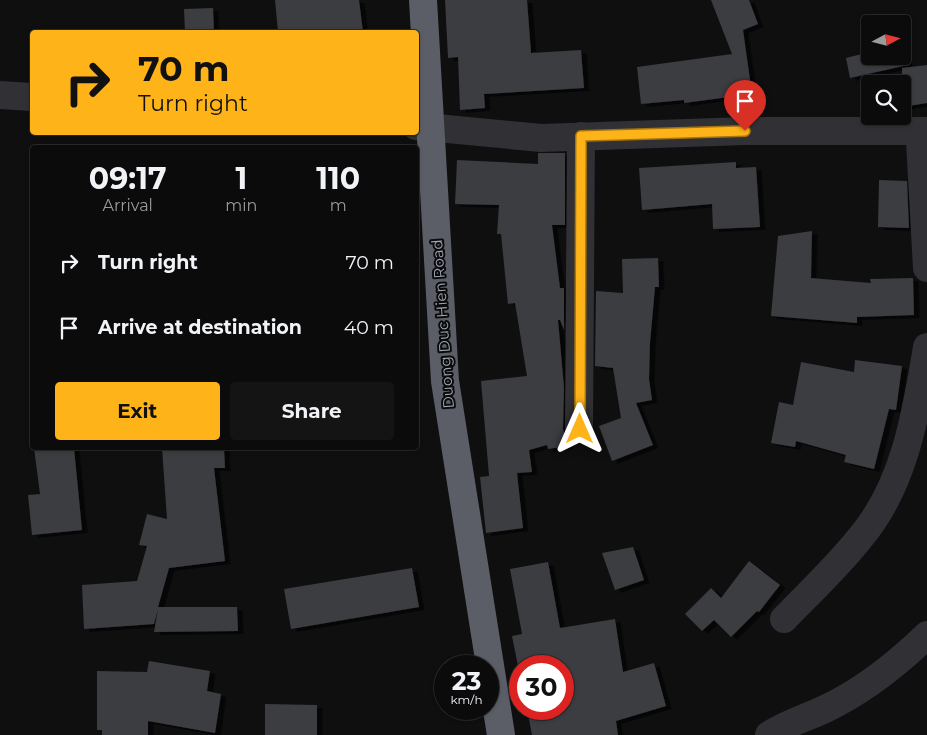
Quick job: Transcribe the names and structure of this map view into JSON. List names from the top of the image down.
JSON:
{
  "streets": {
    "highway": ["Duong Duc Hien Road"]
  },
  "north": "right",
  "page": {
    "turn": ["70 m", "Turn right"],
    "eta": [
      "09:17",
      "Arrival",
      "1",
      "min",
      "110",
      "m"
    ],
    "list": [
      {
        "name": "Turn right",
        "value": "70 m"
      },
      {
        "name": "Arrive at destination",
        "value": "40 m"
      }
    ],
    "buttons": ["Exit", "Share"],
    "speed": "23 km/h",
    "limit": "30"
  }
}
